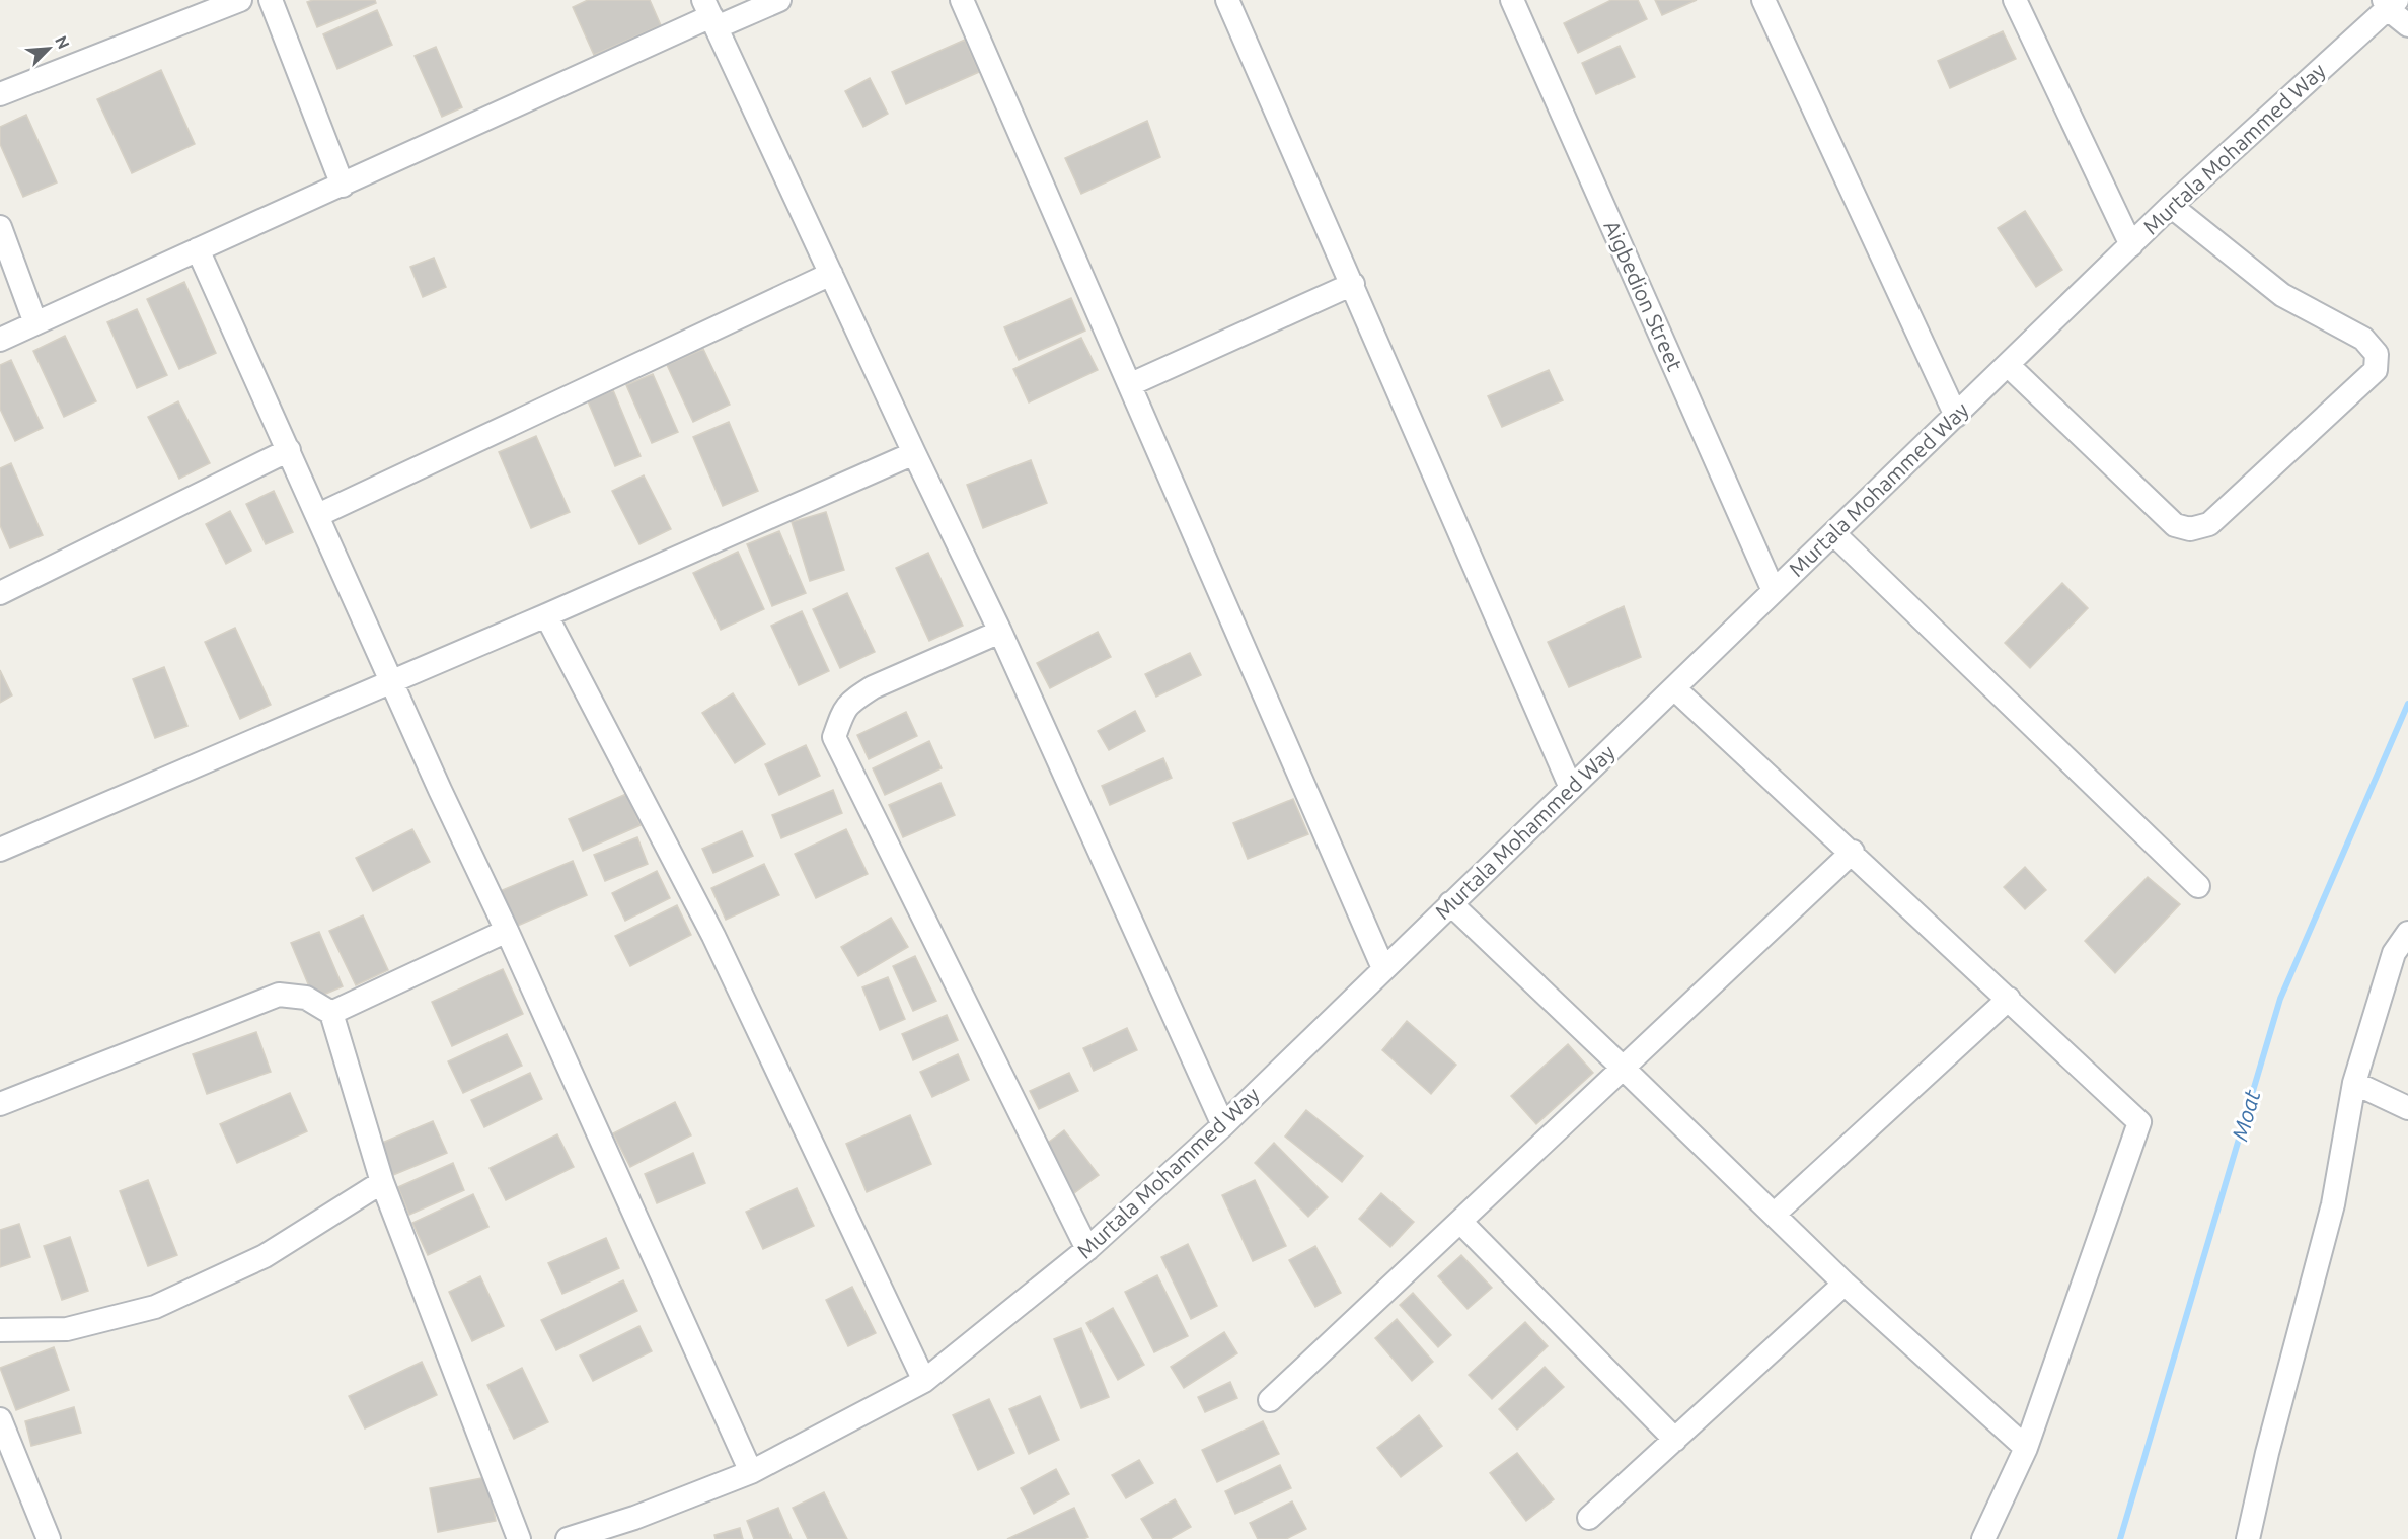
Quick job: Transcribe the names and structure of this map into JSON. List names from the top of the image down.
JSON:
{
  "streets": {
    "street": ["Murtala Mohammed Way", "Aigbedion Street"]
  },
  "crossings": [
    ["Murtala Mohammed Way", "Aigbedion Street"]
  ],
  "water": ["Moat"],
  "north": "top right"
}
